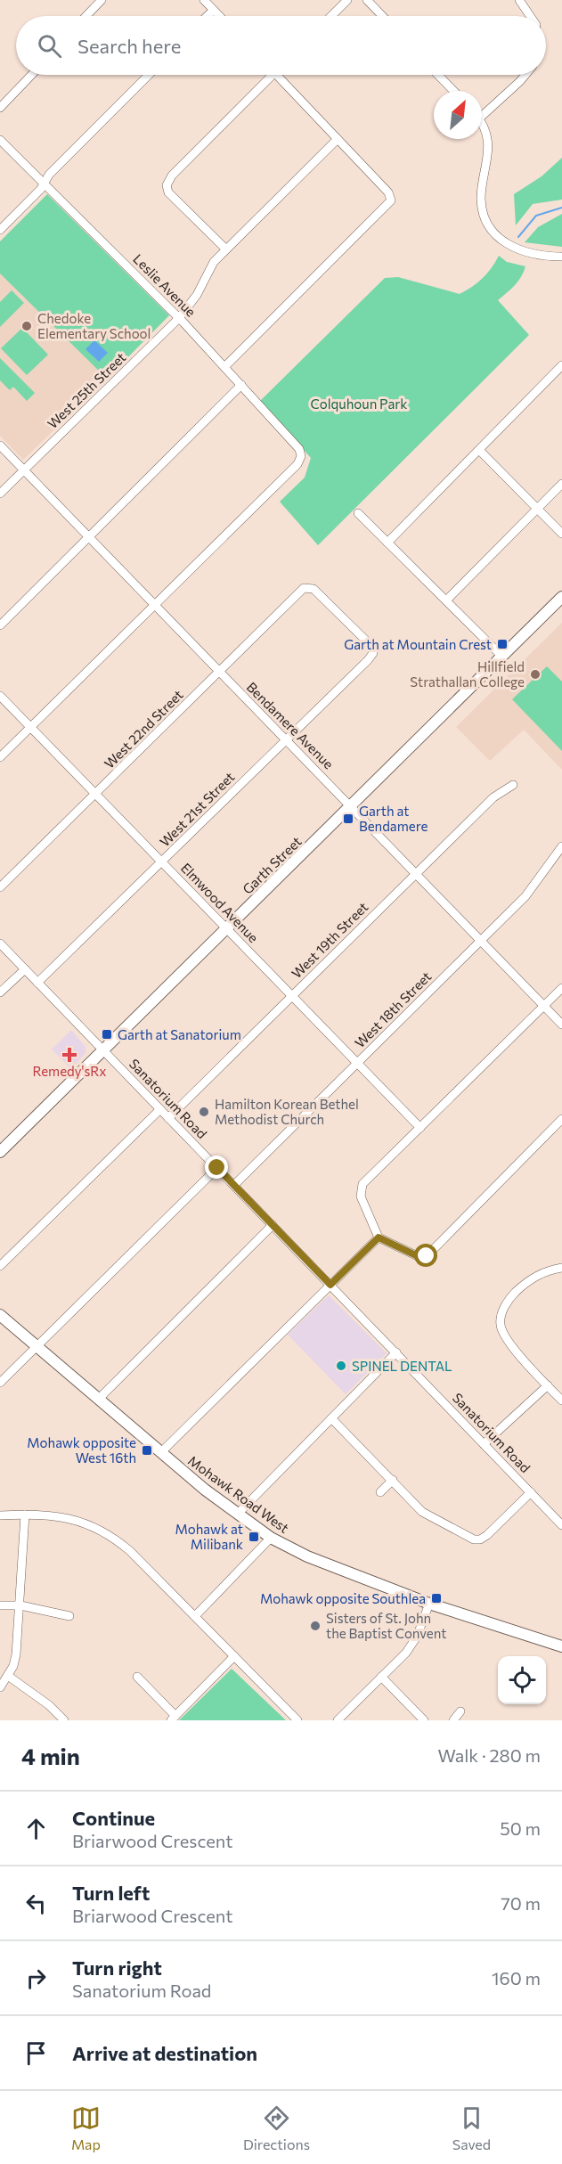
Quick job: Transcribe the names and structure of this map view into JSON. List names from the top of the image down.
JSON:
{
  "streets": {
    "main road": ["Garth Street", "Mohawk Road West"],
    "street": [
      "Leslie Avenue",
      "West 25th Street",
      "Bendamere Avenue",
      "West 22nd Street",
      "West 21st Street",
      "Elmwood Avenue",
      "West 19th Street",
      "West 18th Street",
      "Sanatorium Road"
    ]
  },
  "crossings": [
    ["Leslie Avenue", "West 25th Street"],
    ["Leslie Avenue", "Bendamere Avenue"],
    ["West 25th Street", "Bendamere Avenue"],
    ["Bendamere Avenue", "West 22nd Street"],
    ["Bendamere Avenue", "West 21st Street"],
    ["Bendamere Avenue", "Garth Street"],
    ["Bendamere Avenue", "West 19th Street"],
    ["Bendamere Avenue", "West 18th Street"],
    ["West 22nd Street", "West 21st Street"],
    ["West 22nd Street", "Elmwood Avenue"],
    ["West 21st Street", "Elmwood Avenue"],
    ["West 21st Street", "Sanatorium Road"],
    ["Garth Street", "Elmwood Avenue"],
    ["Garth Street", "Sanatorium Road"],
    ["Elmwood Avenue", "West 19th Street"],
    ["Elmwood Avenue", "West 18th Street"],
    ["West 19th Street", "Sanatorium Road"],
    ["West 18th Street", "Sanatorium Road"]
  ],
  "parks": ["Colquhoun Park"],
  "places": {
    "other": [
      "Chedoke Elementary School",
      "Hillfield Strathallan College",
      "Hamilton Korean Bethel Methodist Church",
      "SPINEL DENTAL",
      "Sisters of St. John the Baptist Convent"
    ],
    "transit": [
      "Garth at Mountain Crest",
      "Garth at Bendamere",
      "Garth at Sanatorium",
      "Mohawk opposite West 16th",
      "Mohawk at Milibank",
      "Mohawk opposite Southlea"
    ],
    "health": ["Remedy'sRx"]
  },
  "north": "top right",
  "page": {
    "search": "Search here",
    "heading": ["4 min", "Walk · 280 m"],
    "list": [
      ["Continue", "Briarwood Crescent", "50 m"],
      ["Turn left", "Briarwood Crescent", "70 m"],
      ["Turn right", "Sanatorium Road", "160 m"],
      "Arrive at destination"
    ],
    "nav": ["Map", "Directions", "Saved"]
  }
}
